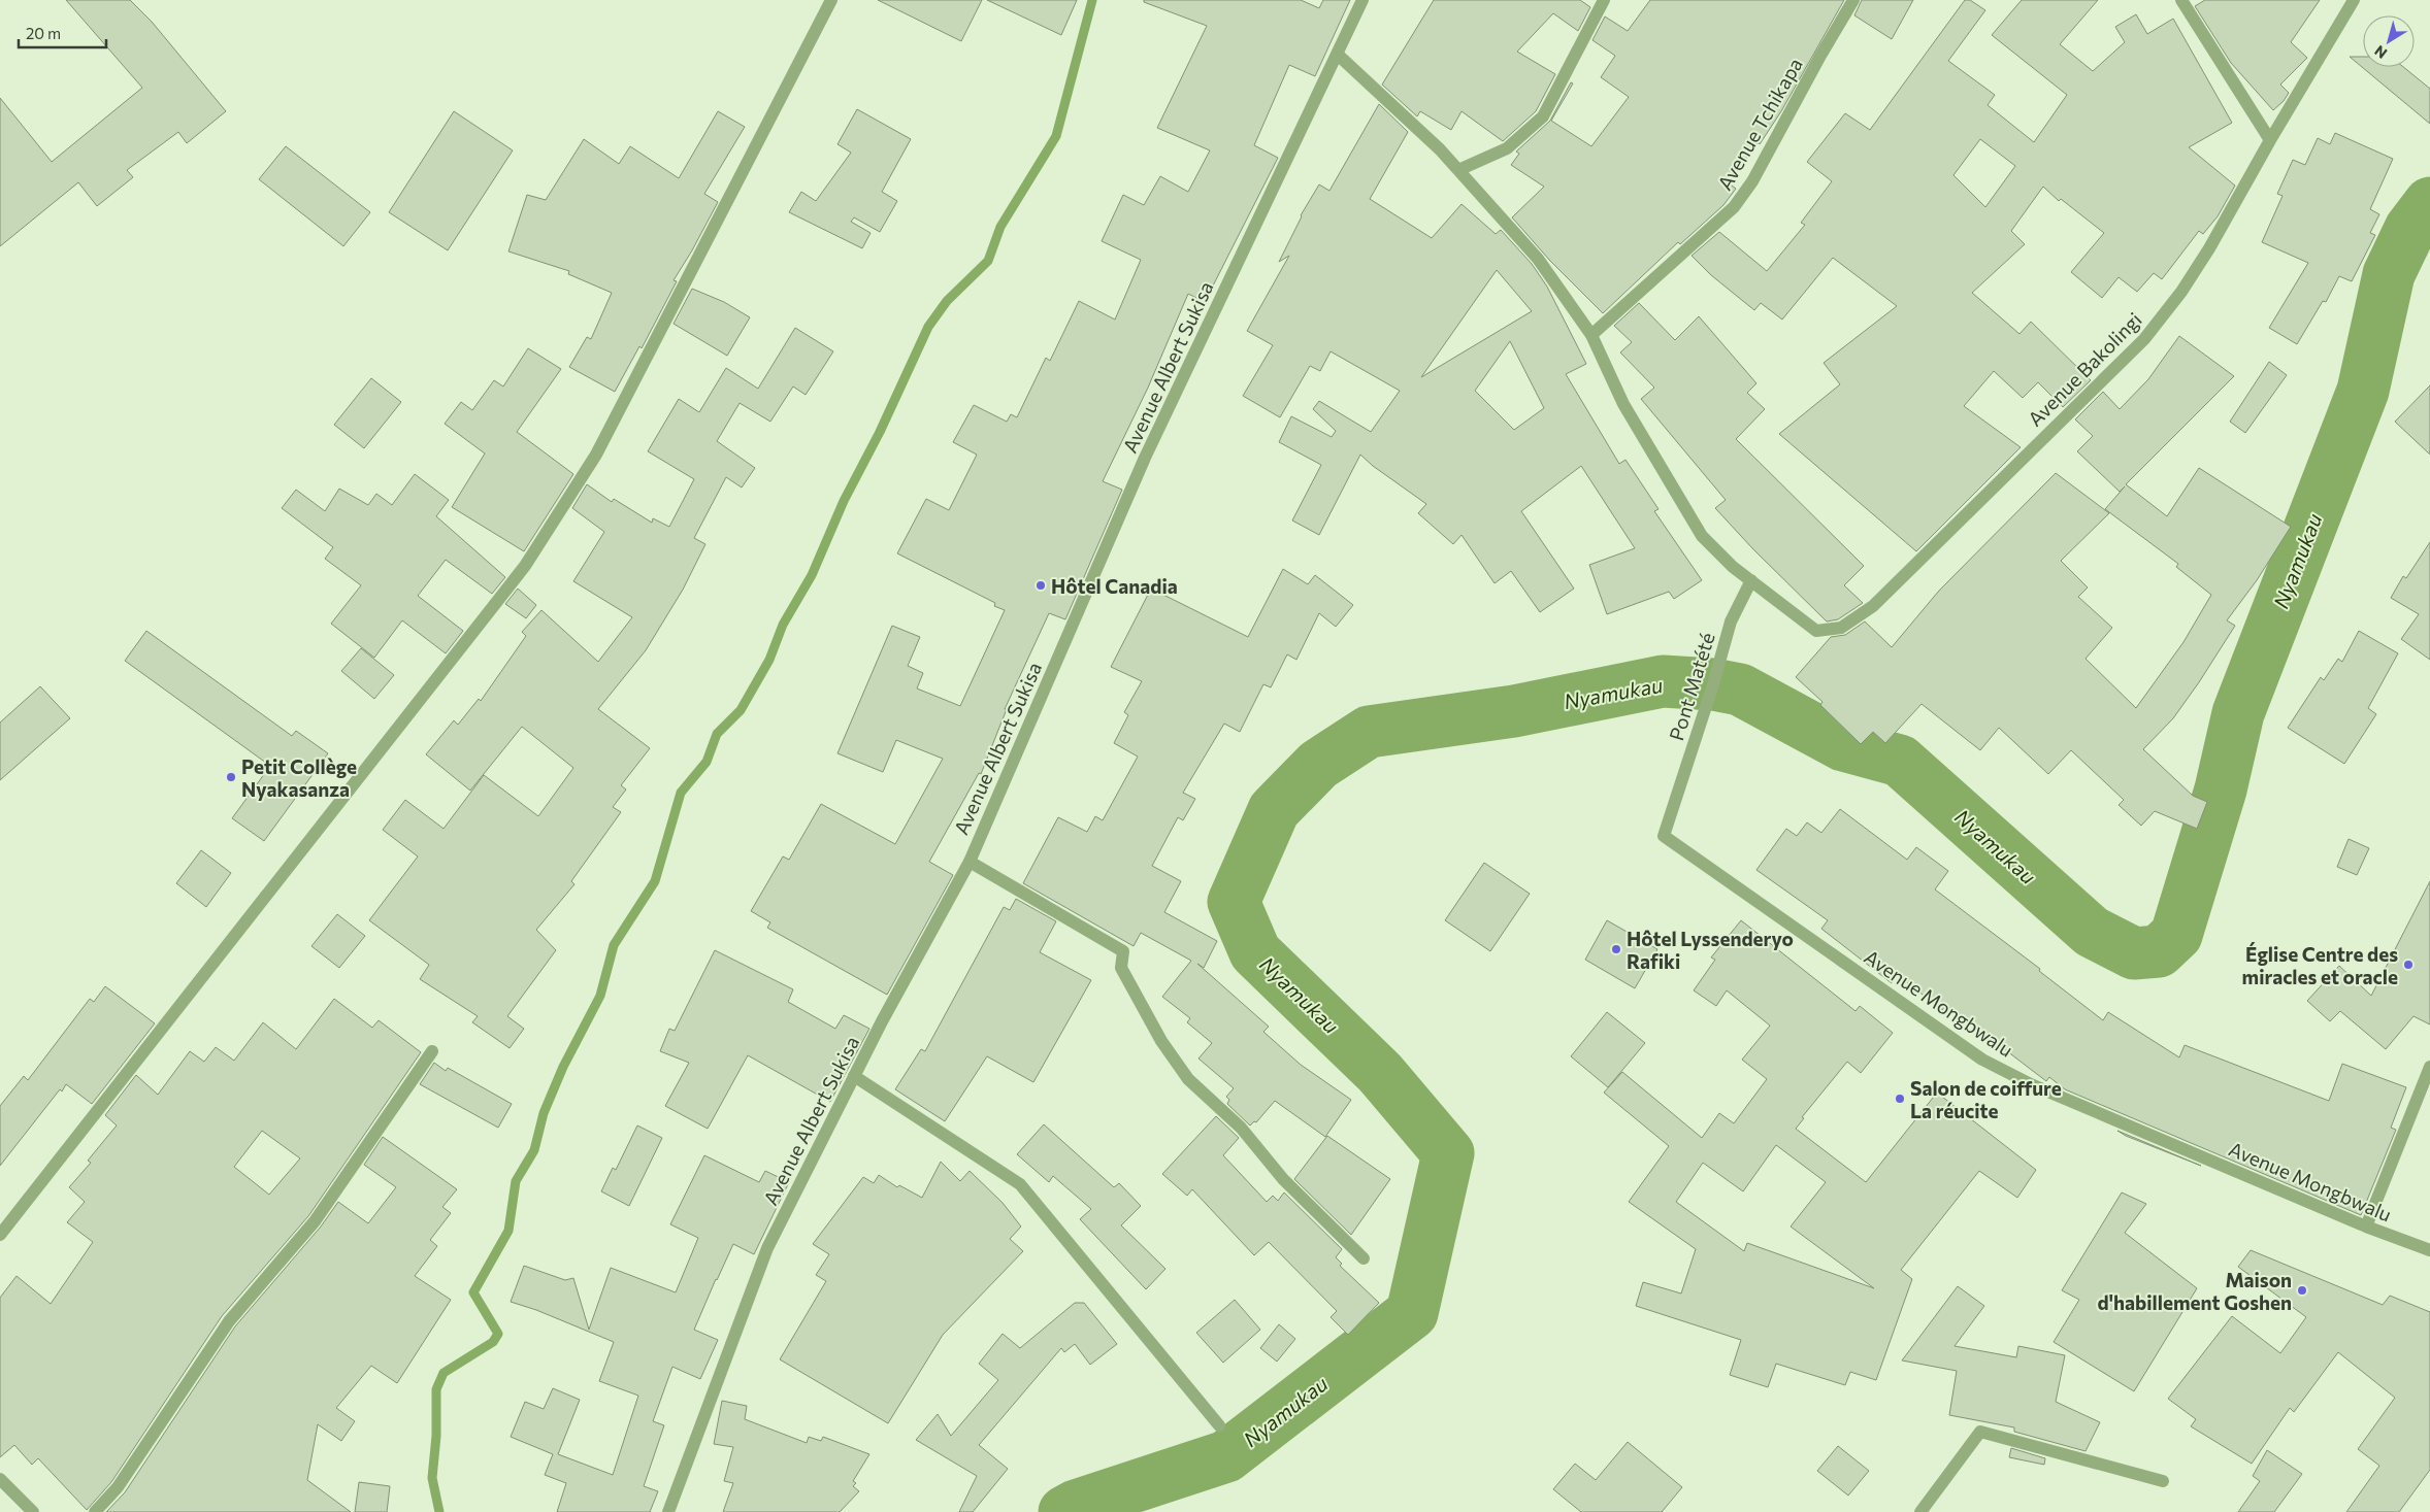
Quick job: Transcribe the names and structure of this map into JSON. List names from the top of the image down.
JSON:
{
  "streets": {
    "street": [
      "Avenue Tchikapa",
      "Avenue Albert Sukisa",
      "Avenue Bakolingi",
      "Pont Matété",
      "Avenue Mongbwalu"
    ]
  },
  "crossings": [
    ["Avenue Tchikapa", "Avenue Bakolingi"],
    ["Avenue Albert Sukisa", "Avenue Bakolingi"],
    ["Avenue Bakolingi", "Pont Matété"],
    ["Pont Matété", "Avenue Mongbwalu"]
  ],
  "water": ["Nyamukau"],
  "places": [
    "Hôtel Canadia",
    "Petit Collège Nyakasanza",
    "Hôtel Lyssenderyo Rafiki",
    "Église Centre des miracles et oracle",
    "Salon de coiffure La réucite",
    "Maison d'habillement Goshen"
  ],
  "scale_bar": "20 m",
  "north": "bottom left"
}
